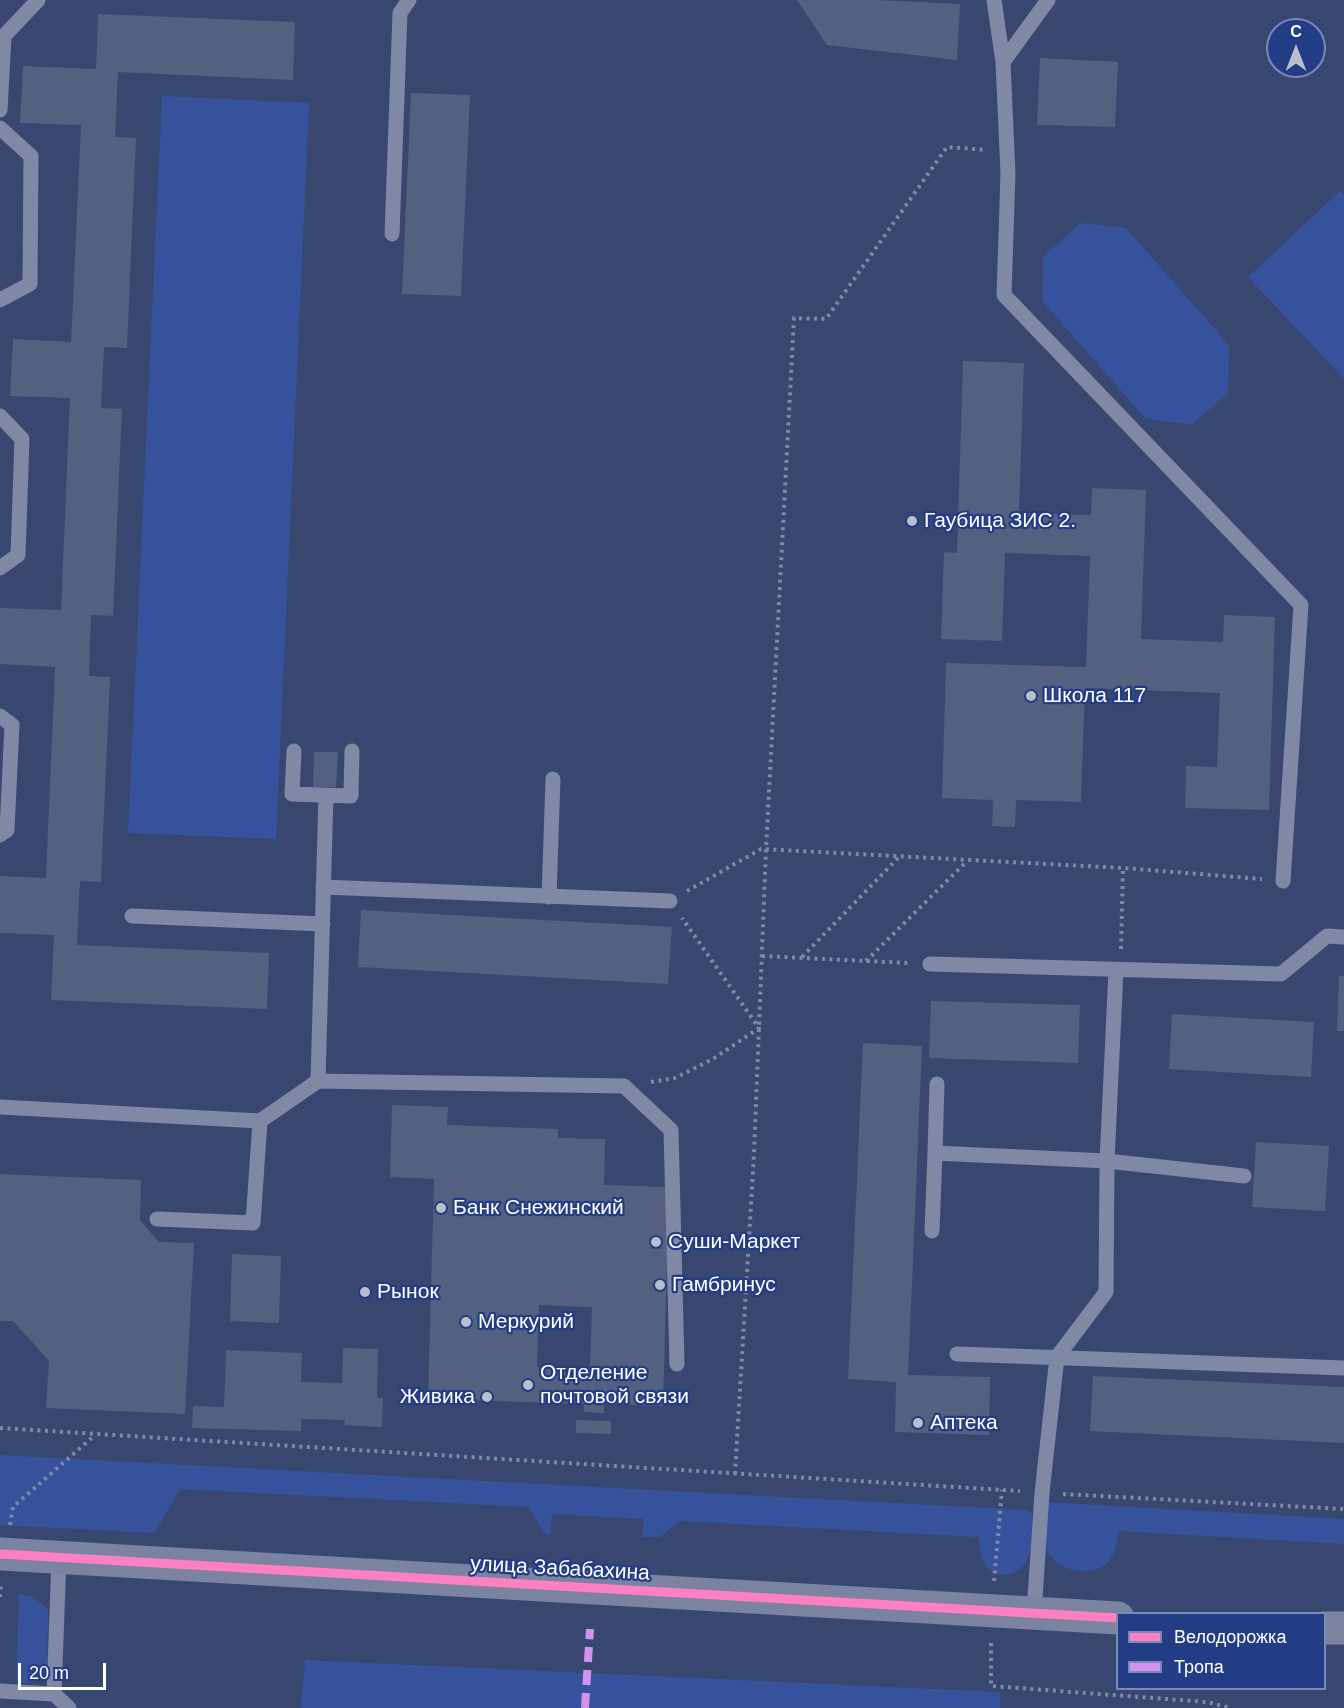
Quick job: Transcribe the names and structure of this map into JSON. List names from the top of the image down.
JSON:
{
  "streets": {
    "street": ["улица Забабахина"]
  },
  "places": [
    "Гаубица ЗИС 2.",
    "Школа 117",
    "Банк Снежинский",
    "Суши-Маркет",
    "Гамбринус",
    "Рынок",
    "Меркурий",
    "Отделение почтовой связи",
    "Живика",
    "Аптека"
  ],
  "legend": ["Велодорожка", "Тропа"],
  "scale_bar": "20 m",
  "north": "top"
}
